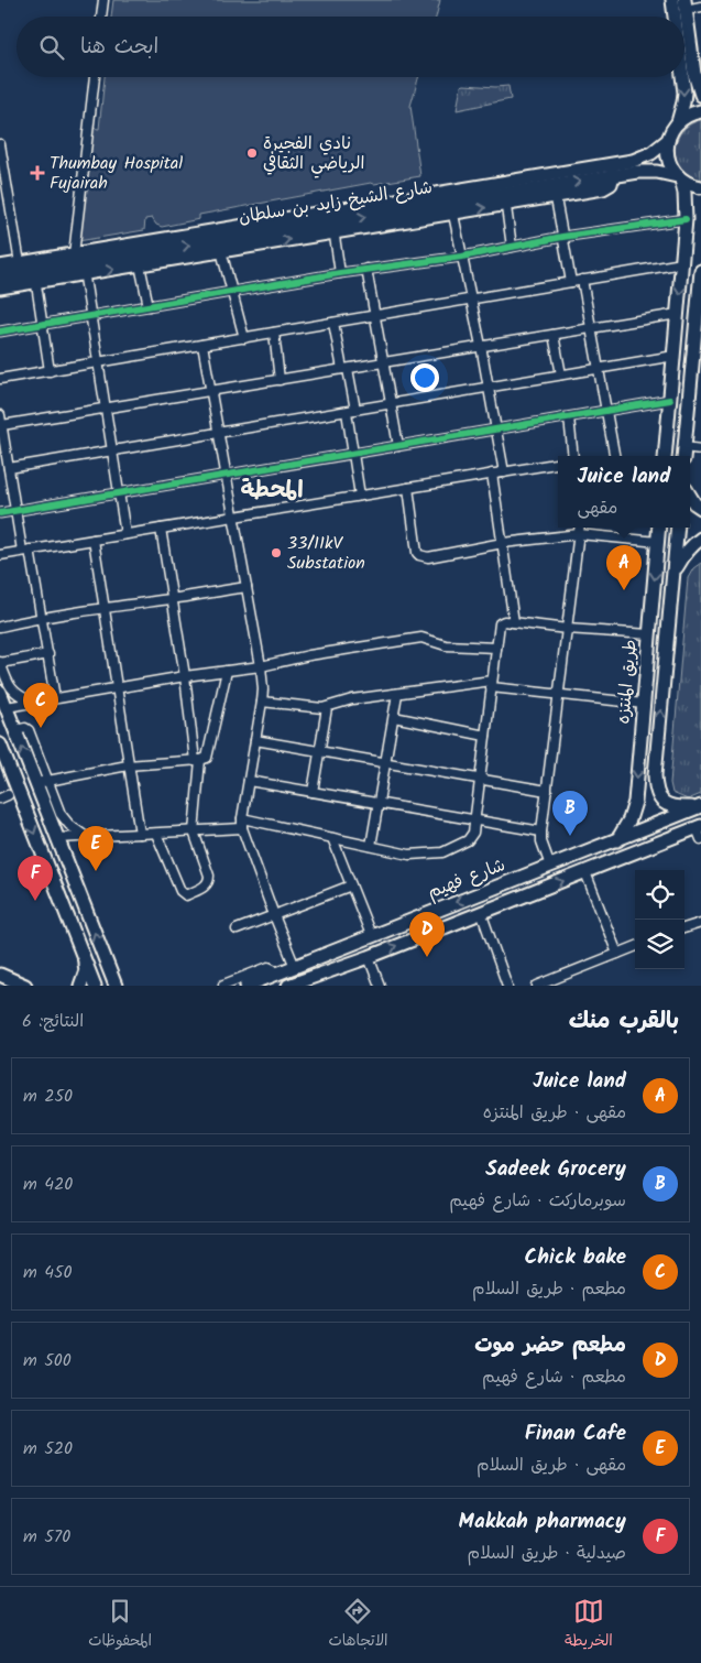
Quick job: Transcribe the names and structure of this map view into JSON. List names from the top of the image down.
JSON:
{
  "streets": {
    "street": ["شارع الشيخ زايد بن سلطان", "طريق المنتزه", "شارع فهيم"]
  },
  "crossings": [
    ["طريق المنتزه", "شارع فهيم"]
  ],
  "districts": ["المحطة"],
  "places": {
    "other": ["نادي الفجيرة الرياضي الثقافي", "33/11kV Substation"],
    "health": ["Thumbay Hospital Fujairah"]
  },
  "page": {
    "search": "ابحث هنا",
    "popup": ["Juice land", "مقهى"],
    "pins": [
      "A",
      "C",
      "B",
      "E",
      "F",
      "D"
    ],
    "heading": ["بالقرب منك", "النتائج: 6"],
    "list": [
      {
        "mark": "A",
        "name": "Juice land",
        "note": "مقهى · طريق المنتزه",
        "value": "250 m"
      },
      {
        "mark": "B",
        "name": "Sadeek Grocery",
        "note": "سوبرماركت · شارع فهيم",
        "value": "420 m"
      },
      {
        "mark": "C",
        "name": "Chick bake",
        "note": "مطعم · طريق السلام",
        "value": "450 m"
      },
      {
        "mark": "D",
        "name": "مطعم حضر موت",
        "note": "مطعم · شارع فهيم",
        "value": "500 m"
      },
      {
        "mark": "E",
        "name": "Finan Cafe",
        "note": "مقهى · طريق السلام",
        "value": "520 m"
      },
      {
        "mark": "F",
        "name": "Makkah pharmacy",
        "note": "صيدلية · طريق السلام",
        "value": "570 m"
      }
    ],
    "nav": ["الخريطة", "الاتجاهات", "المحفوظات"]
  }
}
